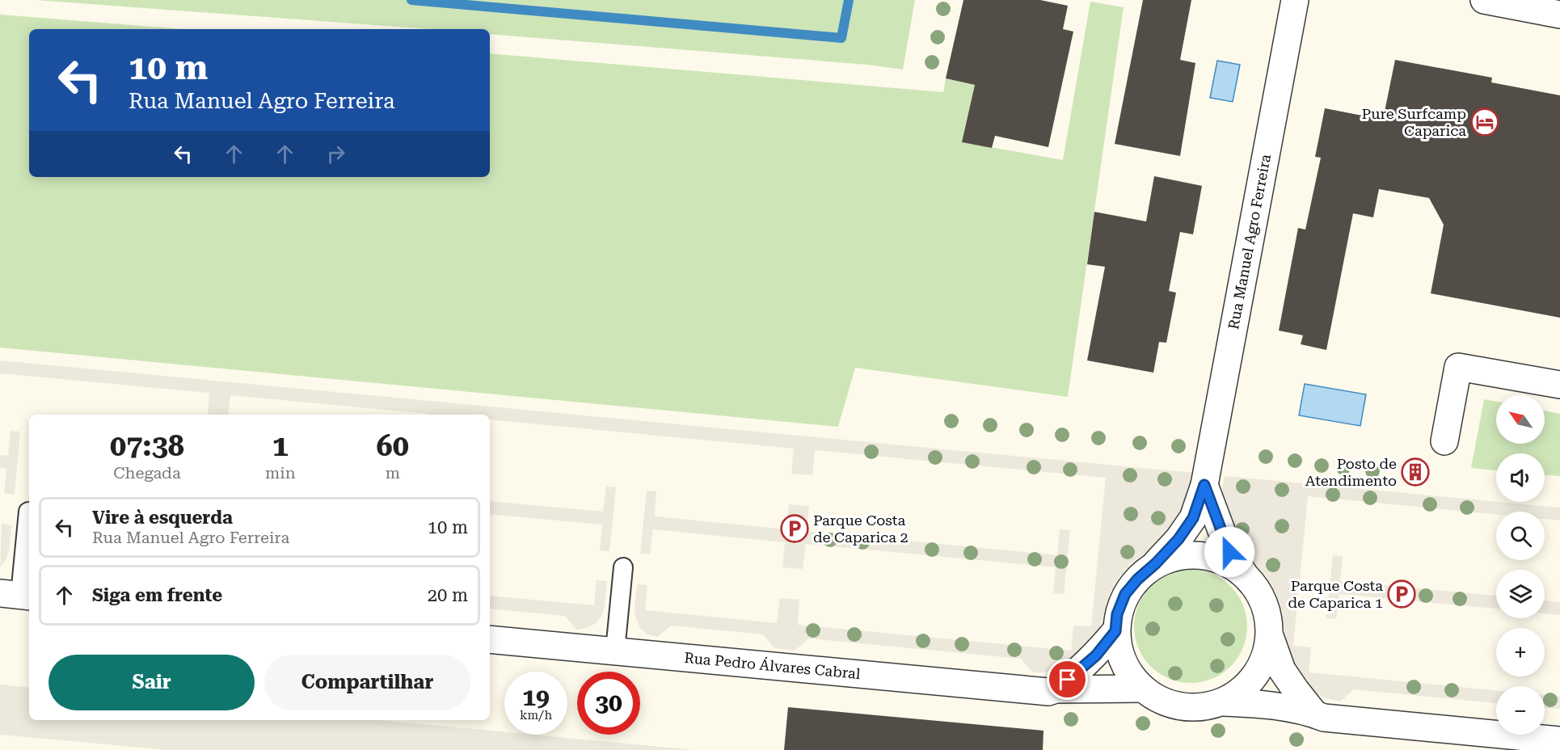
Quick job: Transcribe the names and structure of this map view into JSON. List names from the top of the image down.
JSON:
{
  "streets": {
    "street": ["Rua Manuel Agro Ferreira", "Rua Pedro Álvares Cabral"]
  },
  "crossings": [
    ["Rua Manuel Agro Ferreira", "Rua Pedro Álvares Cabral"]
  ],
  "places": {
    "hotel": ["Pure Surfcamp Caparica"],
    "building": ["Posto de Atendimento"],
    "parking": ["Parque Costa de Caparica 2", "Parque Costa de Caparica 1"]
  },
  "north": "top left",
  "page": {
    "turn": ["10 m", "Rua Manuel Agro Ferreira"],
    "map_buttons": ["+", "−"],
    "eta": [
      "07:38",
      "Chegada",
      "1",
      "min",
      "60",
      "m"
    ],
    "list": [
      {
        "name": "Vire à esquerda",
        "note": "Rua Manuel Agro Ferreira",
        "value": "10 m"
      },
      {
        "name": "Siga em frente",
        "value": "20 m"
      }
    ],
    "buttons": ["Sair", "Compartilhar"],
    "speed": "19 km/h",
    "limit": "30"
  }
}
